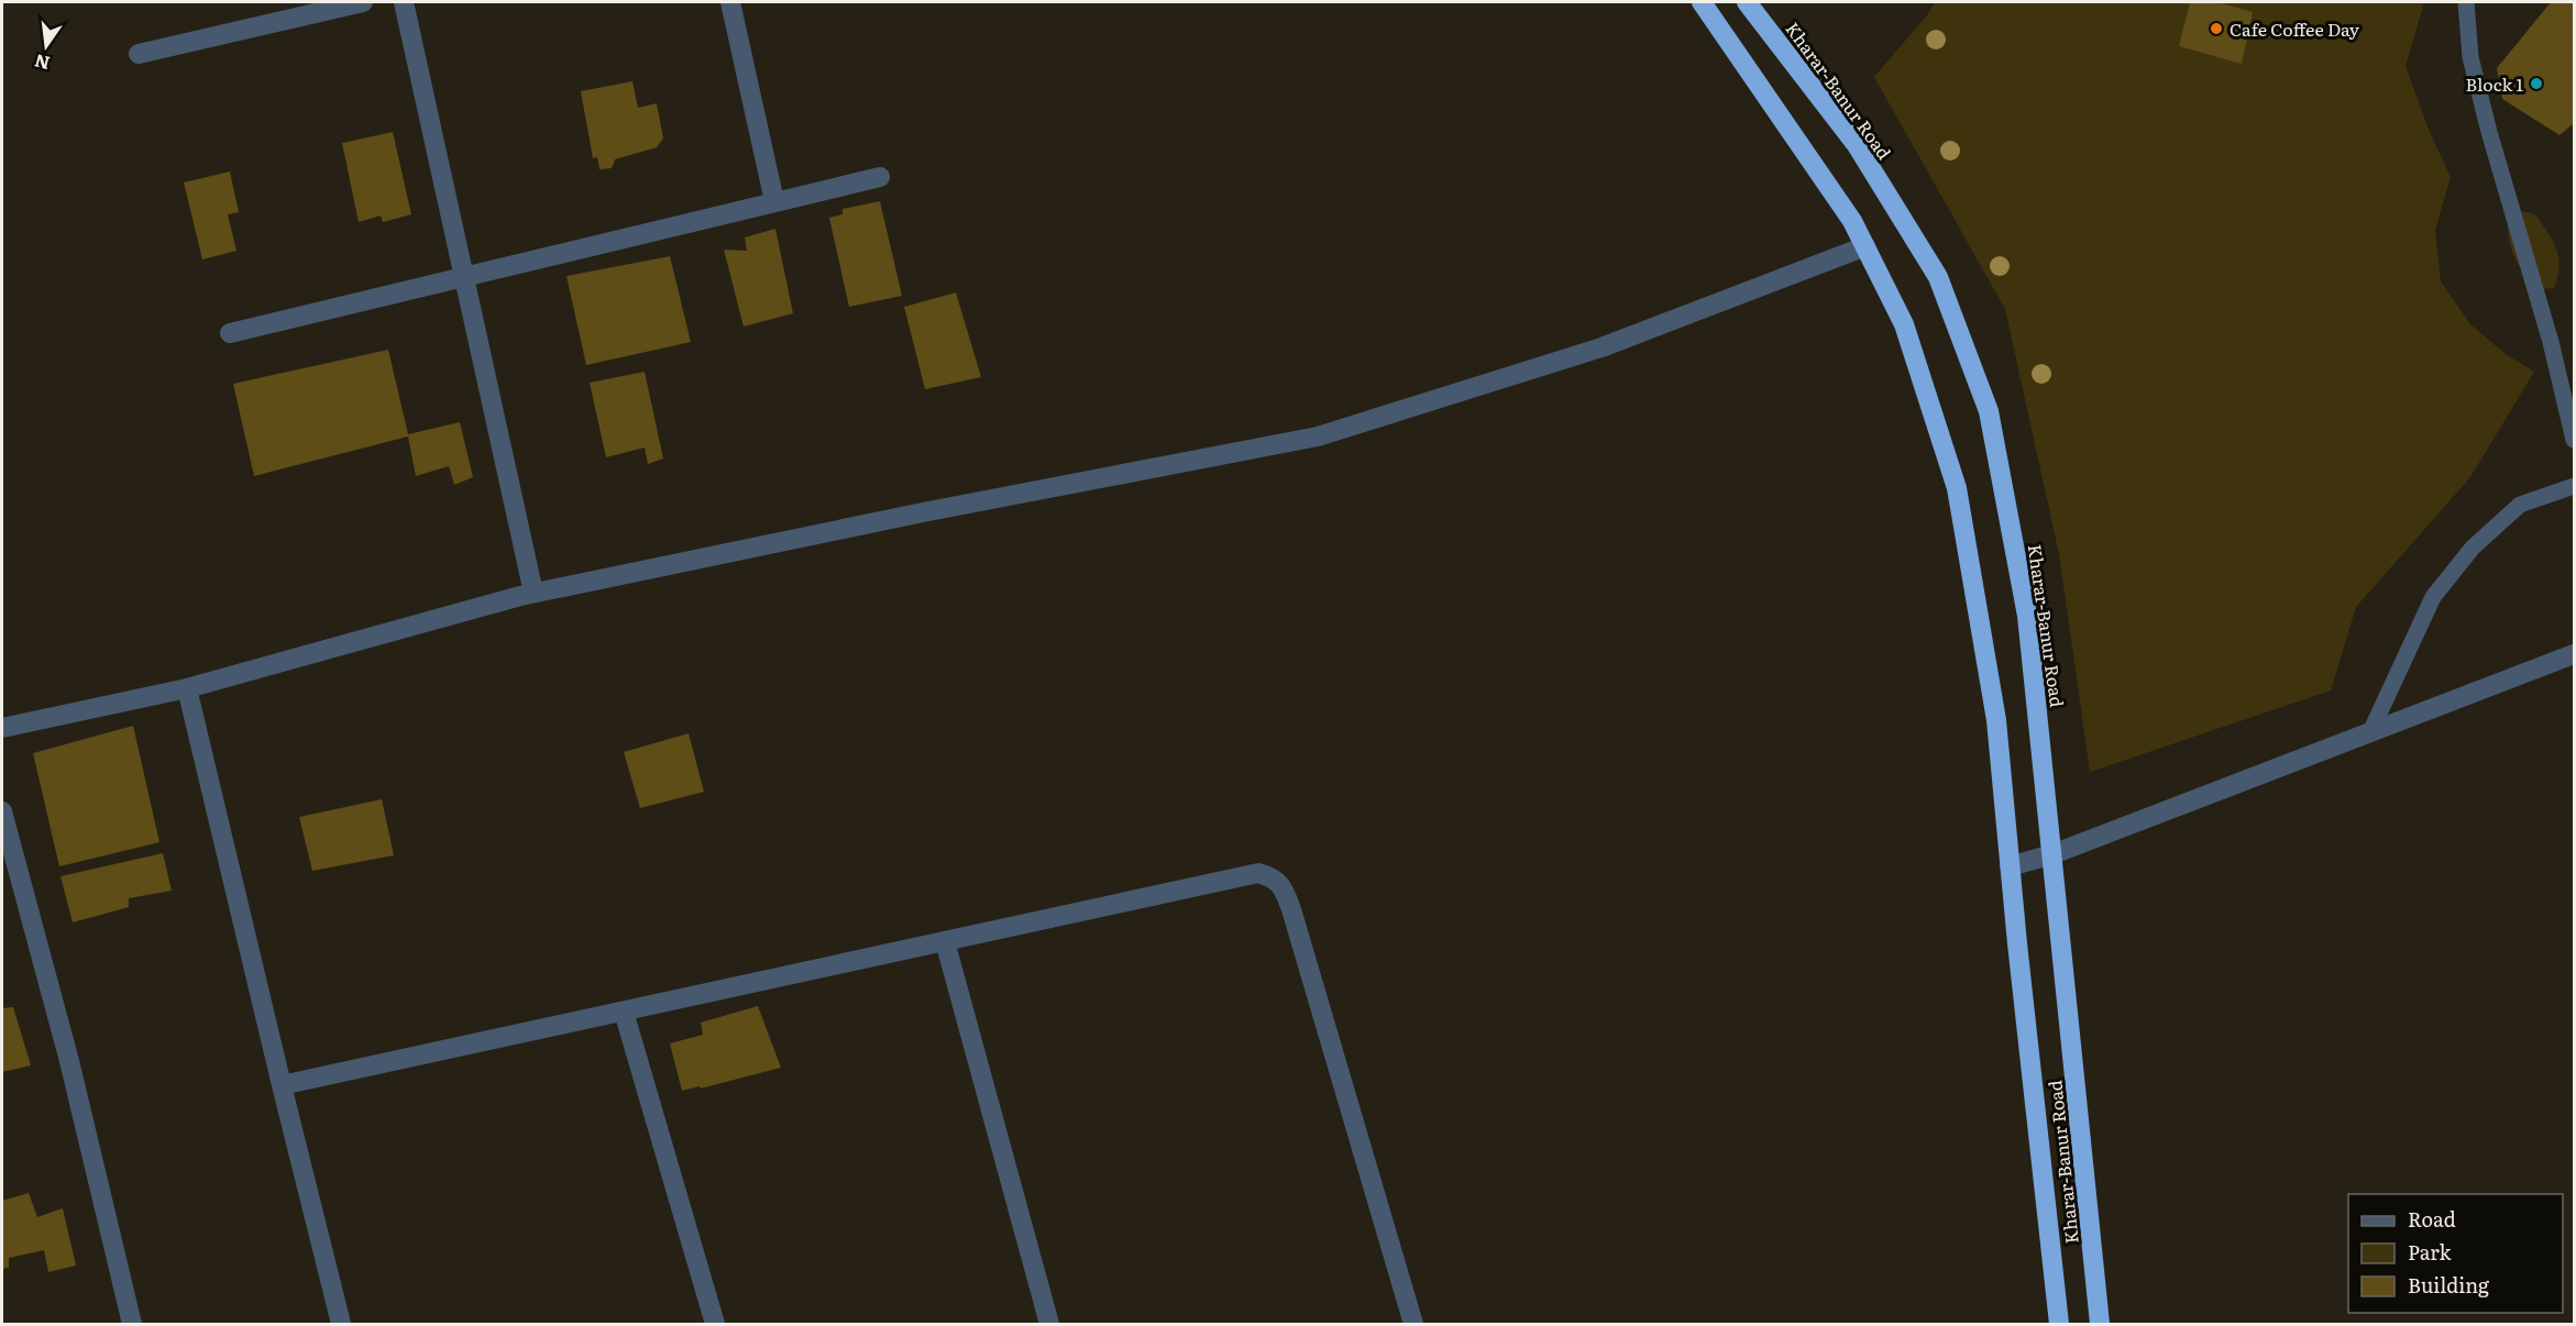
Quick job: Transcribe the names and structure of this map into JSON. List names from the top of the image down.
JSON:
{
  "streets": {
    "highway": ["Kharar-Banur Road"]
  },
  "places": ["Cafe Coffee Day", "Block 1"],
  "legend": ["Road", "Park", "Building"],
  "north": "bottom"
}
